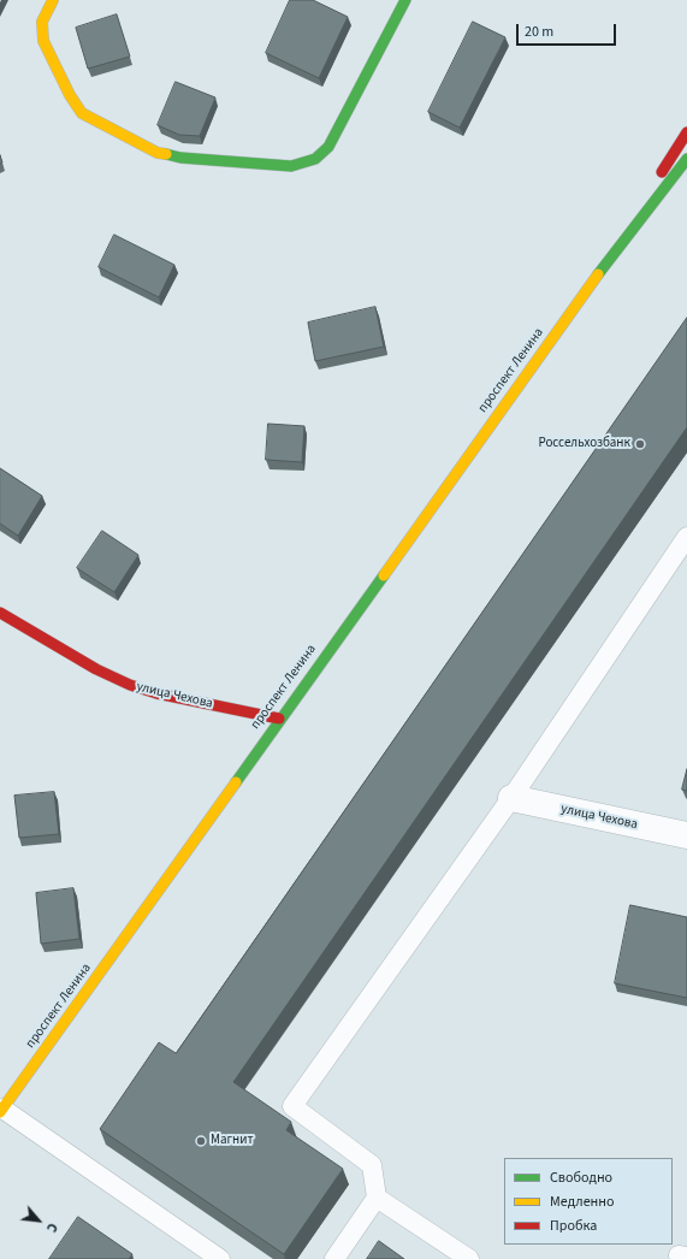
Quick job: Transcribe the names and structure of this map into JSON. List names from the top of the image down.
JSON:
{
  "streets": {
    "main road": ["проспект Ленина", "улица Чехова"]
  },
  "crossings": [
    ["проспект Ленина", "улица Чехова"]
  ],
  "places": ["Россельхозбанк", "Магнит"],
  "legend": ["Свободно", "Медленно", "Пробка"],
  "scale_bar": "20 m",
  "north": "bottom right"
}
